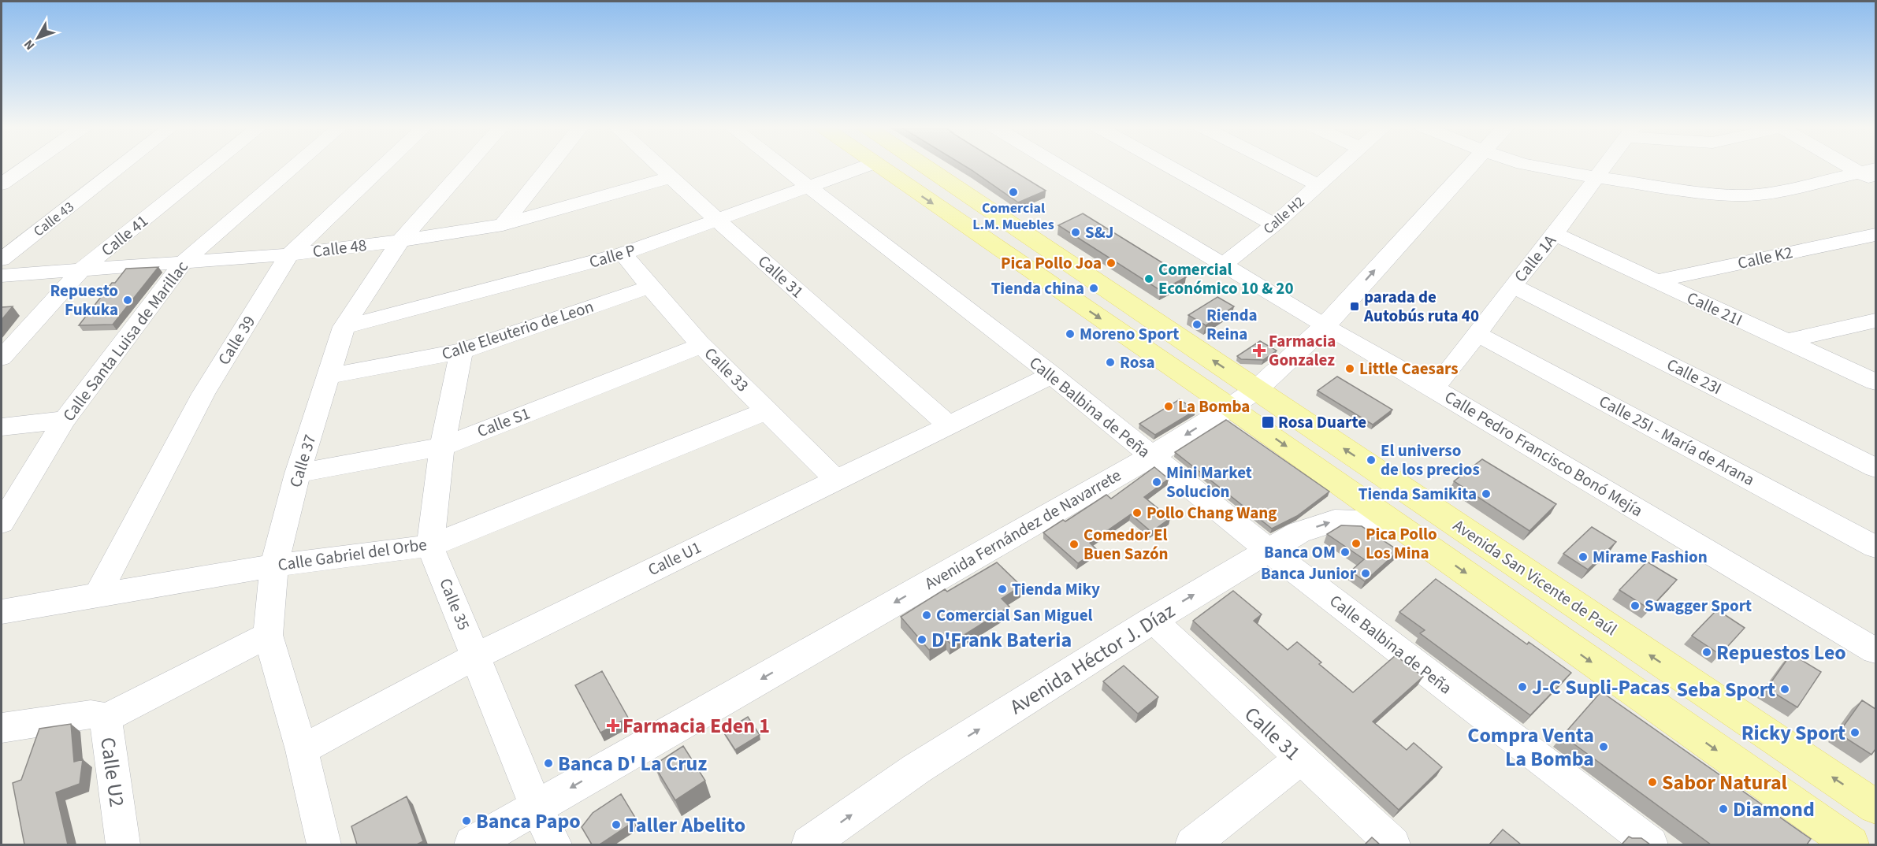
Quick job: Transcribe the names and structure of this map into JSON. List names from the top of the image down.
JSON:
{
  "streets": {
    "main road": ["Avenida San Vicente de Paúl"],
    "street": [
      "Calle H2",
      "Calle 43",
      "Calle 41",
      "Calle 48",
      "Calle P",
      "Calle K2",
      "Calle 1A",
      "Calle 31",
      "Calle 21I",
      "Calle Eleuterio de Leon",
      "Calle 39",
      "Calle Santa Luisa de Marillac",
      "Calle 33",
      "Calle 23I",
      "Calle Balbina de Peña",
      "Calle S1",
      "Calle 25I - María de Arana",
      "Calle Pedro Francisco Bonó Mejía",
      "Calle 37",
      "Avenida Fernández de Navarrete",
      "Calle Gabriel del Orbe",
      "Calle U1",
      "Calle 35",
      "Avenida Héctor J. Díaz",
      "Calle U2"
    ]
  },
  "crossings": [
    ["Calle H2", "Calle Pedro Francisco Bonó Mejía"],
    ["Calle 41", "Calle 48"],
    ["Calle 48", "Calle 31"],
    ["Calle 48", "Calle 39"],
    ["Calle 48", "Calle Santa Luisa de Marillac"],
    ["Calle 48", "Calle 37"],
    ["Calle P", "Calle 31"],
    ["Calle P", "Calle 33"],
    ["Calle P", "Calle Balbina de Peña"],
    ["Calle P", "Calle 37"],
    ["Calle K2", "Calle 21I"],
    ["Calle 1A", "Calle 21I"],
    ["Calle 1A", "Calle 23I"],
    ["Calle 1A", "Calle 25I - María de Arana"],
    ["Calle 1A", "Calle Pedro Francisco Bonó Mejía"],
    ["Calle 31", "Calle U1"],
    ["Calle 31", "Avenida Héctor J. Díaz"],
    ["Calle Eleuterio de Leon", "Calle 33"],
    ["Calle Eleuterio de Leon", "Calle 37"],
    ["Calle Eleuterio de Leon", "Calle 35"],
    ["Calle 39", "Calle Gabriel del Orbe"],
    ["Calle 33", "Calle S1"],
    ["Calle 33", "Calle Gabriel del Orbe"],
    ["Calle 33", "Calle U1"],
    ["Calle Balbina de Peña", "Avenida Fernández de Navarrete"],
    ["Calle Balbina de Peña", "Calle U1"],
    ["Calle Balbina de Peña", "Avenida Héctor J. Díaz"],
    ["Calle S1", "Calle 37"],
    ["Calle S1", "Calle 35"],
    ["Calle Pedro Francisco Bonó Mejía", "Avenida Fernández de Navarrete"],
    ["Calle 37", "Calle Gabriel del Orbe"],
    ["Calle 37", "Calle U1"],
    ["Avenida Fernández de Navarrete", "Avenida San Vicente de Paúl"],
    ["Avenida Fernández de Navarrete", "Calle 35"],
    ["Calle Gabriel del Orbe", "Calle 35"],
    ["Calle U1", "Calle 35"],
    ["Avenida San Vicente de Paúl", "Avenida Héctor J. Díaz"]
  ],
  "one_way": ["Avenida Héctor J. Díaz"],
  "places": {
    "other": [
      "Comercial L.M. Muebles",
      "S&J",
      "Pica Pollo Joa",
      "Comercial Económico 10 & 20",
      "Tienda china",
      "Repuesto Fukuka",
      "Rienda Reina",
      "Moreno Sport",
      "Rosa",
      "Little Caesars",
      "La Bomba",
      "El universo de los precios",
      "Mini Market Solucion",
      "Tienda Samikita",
      "Pollo Chang Wang",
      "Pica Pollo Los Mina",
      "Comedor El Buen Sazón",
      "Banca OM",
      "Mirame Fashion",
      "Banca Junior",
      "Tienda Miky",
      "Swagger Sport",
      "Comercial San Miguel",
      "D'Frank Bateria",
      "Repuestos Leo",
      "J-C Supli-Pacas",
      "Seba Sport",
      "Ricky Sport",
      "Compra Venta La Bomba",
      "Banca D' La Cruz",
      "Sabor Natural",
      "Diamond",
      "Banca Papo",
      "Taller Abelito"
    ],
    "transit": ["parada de Autobús ruta 40", "Rosa Duarte"],
    "health": ["Farmacia Gonzalez", "Farmacia Eden 1"]
  },
  "north": "bottom left"
}
